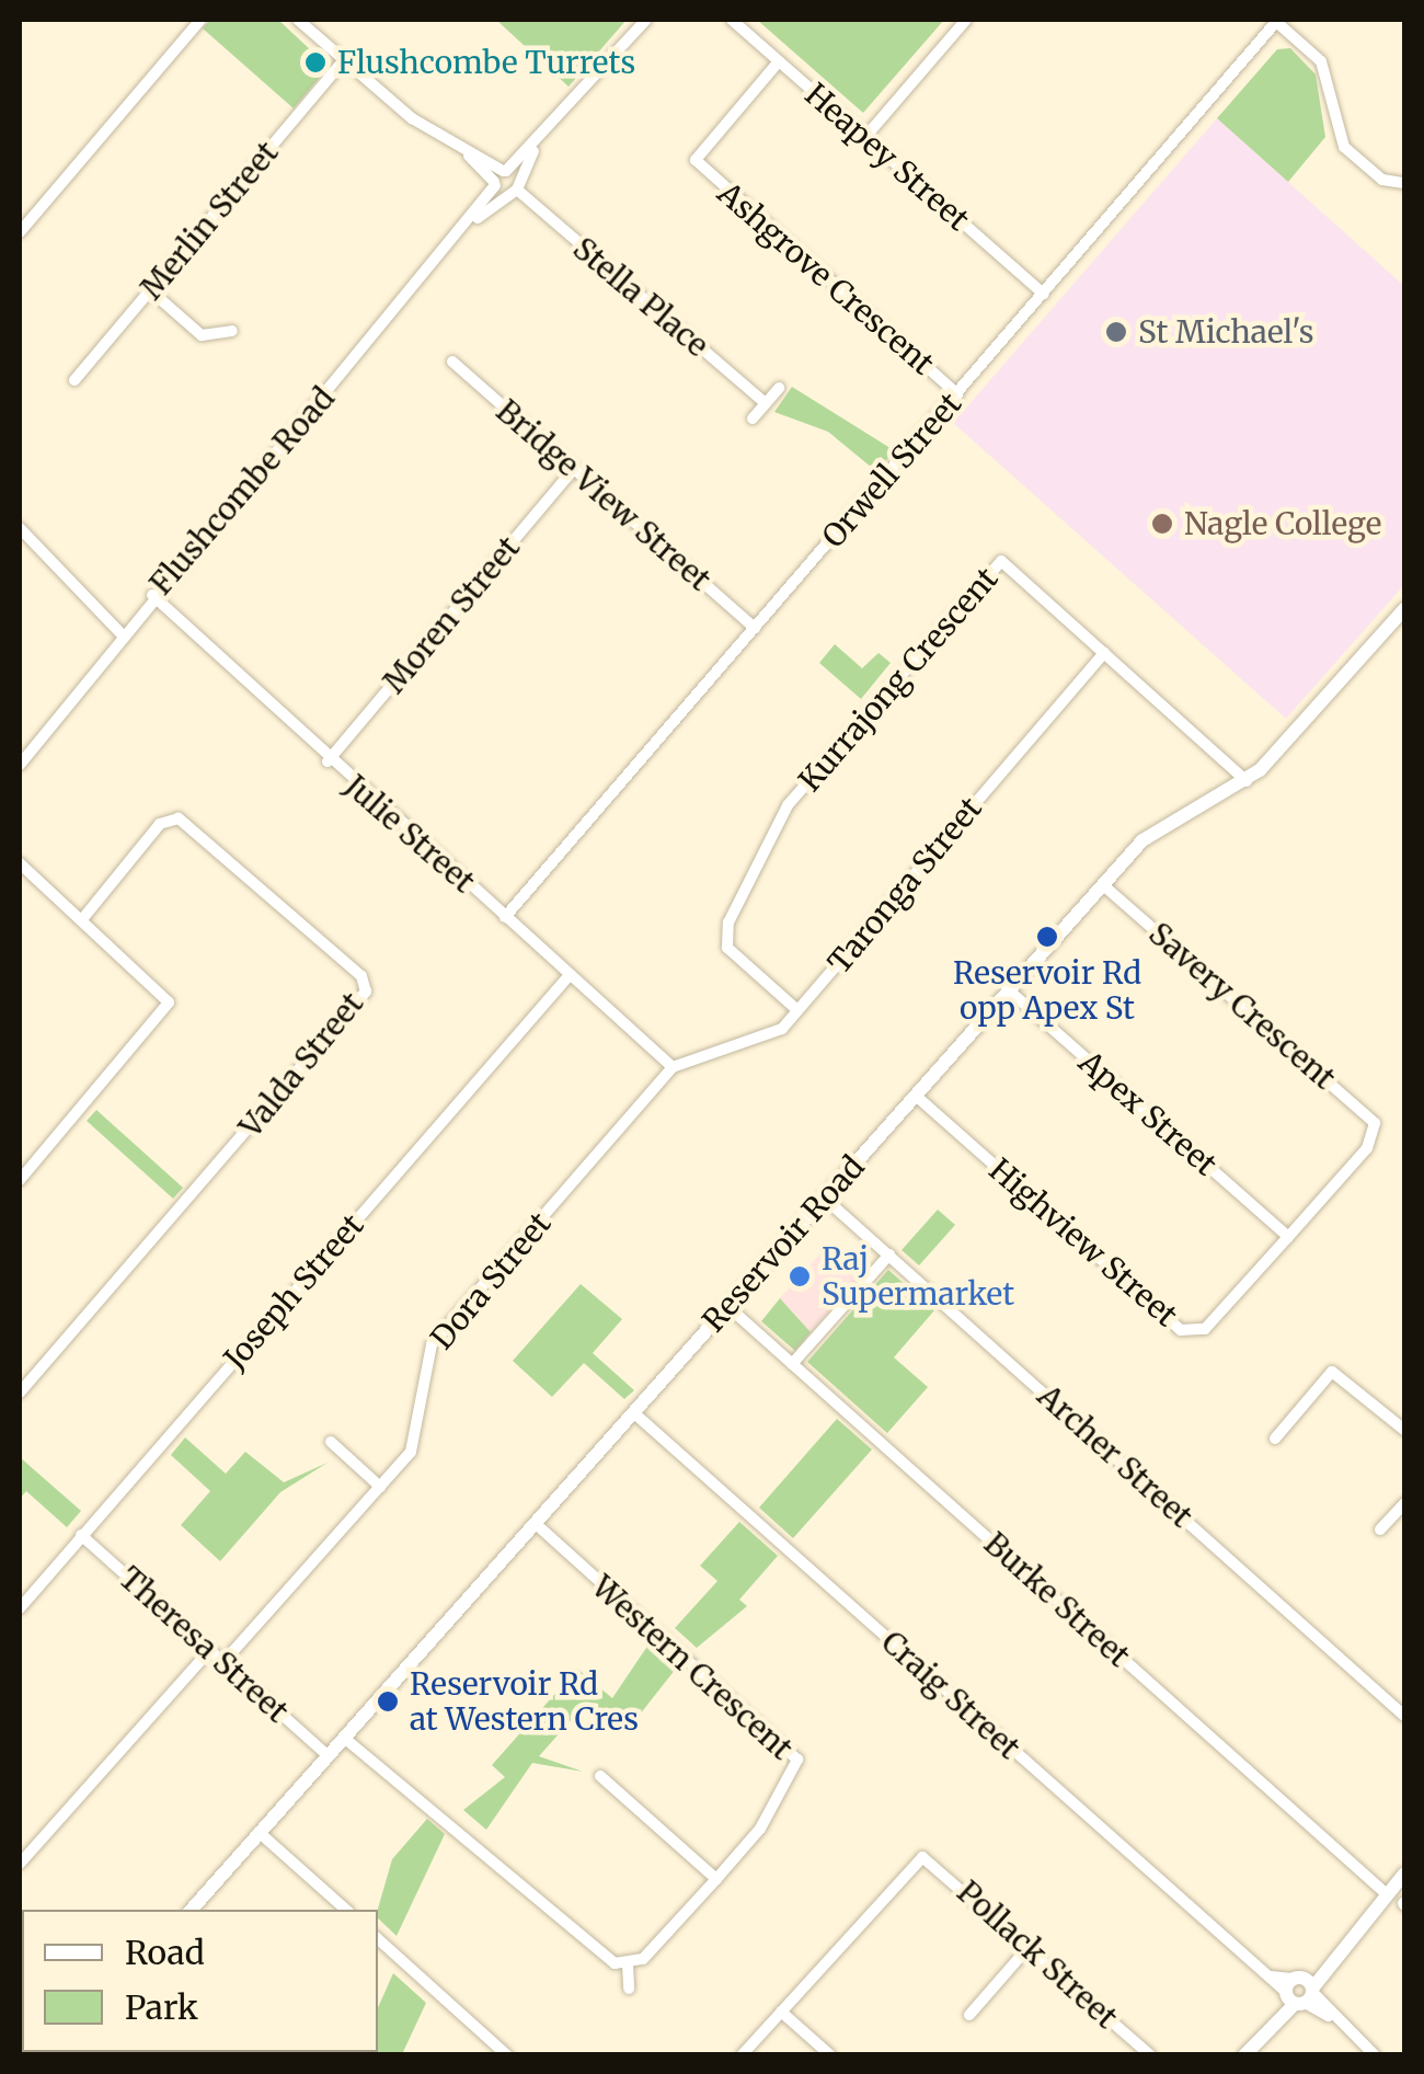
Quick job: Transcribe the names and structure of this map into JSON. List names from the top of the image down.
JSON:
{
  "streets": {
    "main road": ["Reservoir Road"],
    "street": [
      "Heapey Street",
      "Merlin Street",
      "Ashgrove Crescent",
      "Stella Place",
      "Orwell Street",
      "Flushcombe Road",
      "Bridge View Street",
      "Moren Street",
      "Kurrajong Crescent",
      "Julie Street",
      "Taronga Street",
      "Savery Crescent",
      "Valda Street",
      "Apex Street",
      "Highview Street",
      "Dora Street",
      "Joseph Street",
      "Archer Street",
      "Burke Street",
      "Theresa Street",
      "Western Crescent",
      "Craig Street",
      "Pollack Street"
    ]
  },
  "crossings": [
    ["Heapey Street", "Ashgrove Crescent"],
    ["Heapey Street", "Orwell Street"],
    ["Ashgrove Crescent", "Orwell Street"],
    ["Stella Place", "Flushcombe Road"],
    ["Orwell Street", "Bridge View Street"],
    ["Orwell Street", "Julie Street"],
    ["Flushcombe Road", "Julie Street"],
    ["Bridge View Street", "Moren Street"],
    ["Moren Street", "Julie Street"],
    ["Kurrajong Crescent", "Taronga Street"],
    ["Kurrajong Crescent", "Reservoir Road"],
    ["Julie Street", "Taronga Street"],
    ["Julie Street", "Dora Street"],
    ["Julie Street", "Joseph Street"],
    ["Taronga Street", "Dora Street"],
    ["Savery Crescent", "Highview Street"],
    ["Savery Crescent", "Reservoir Road"],
    ["Apex Street", "Highview Street"],
    ["Apex Street", "Reservoir Road"],
    ["Highview Street", "Reservoir Road"],
    ["Reservoir Road", "Archer Street"],
    ["Reservoir Road", "Burke Street"],
    ["Reservoir Road", "Theresa Street"],
    ["Reservoir Road", "Western Crescent"],
    ["Reservoir Road", "Craig Street"],
    ["Dora Street", "Theresa Street"],
    ["Joseph Street", "Theresa Street"]
  ],
  "places": [
    "Flushcombe Turrets",
    "St Michael's",
    "Nagle College",
    "Reservoir Rd opp Apex St",
    "Raj Supermarket",
    "Reservoir Rd at Western Cres"
  ],
  "legend": ["Road", "Park"]
}
